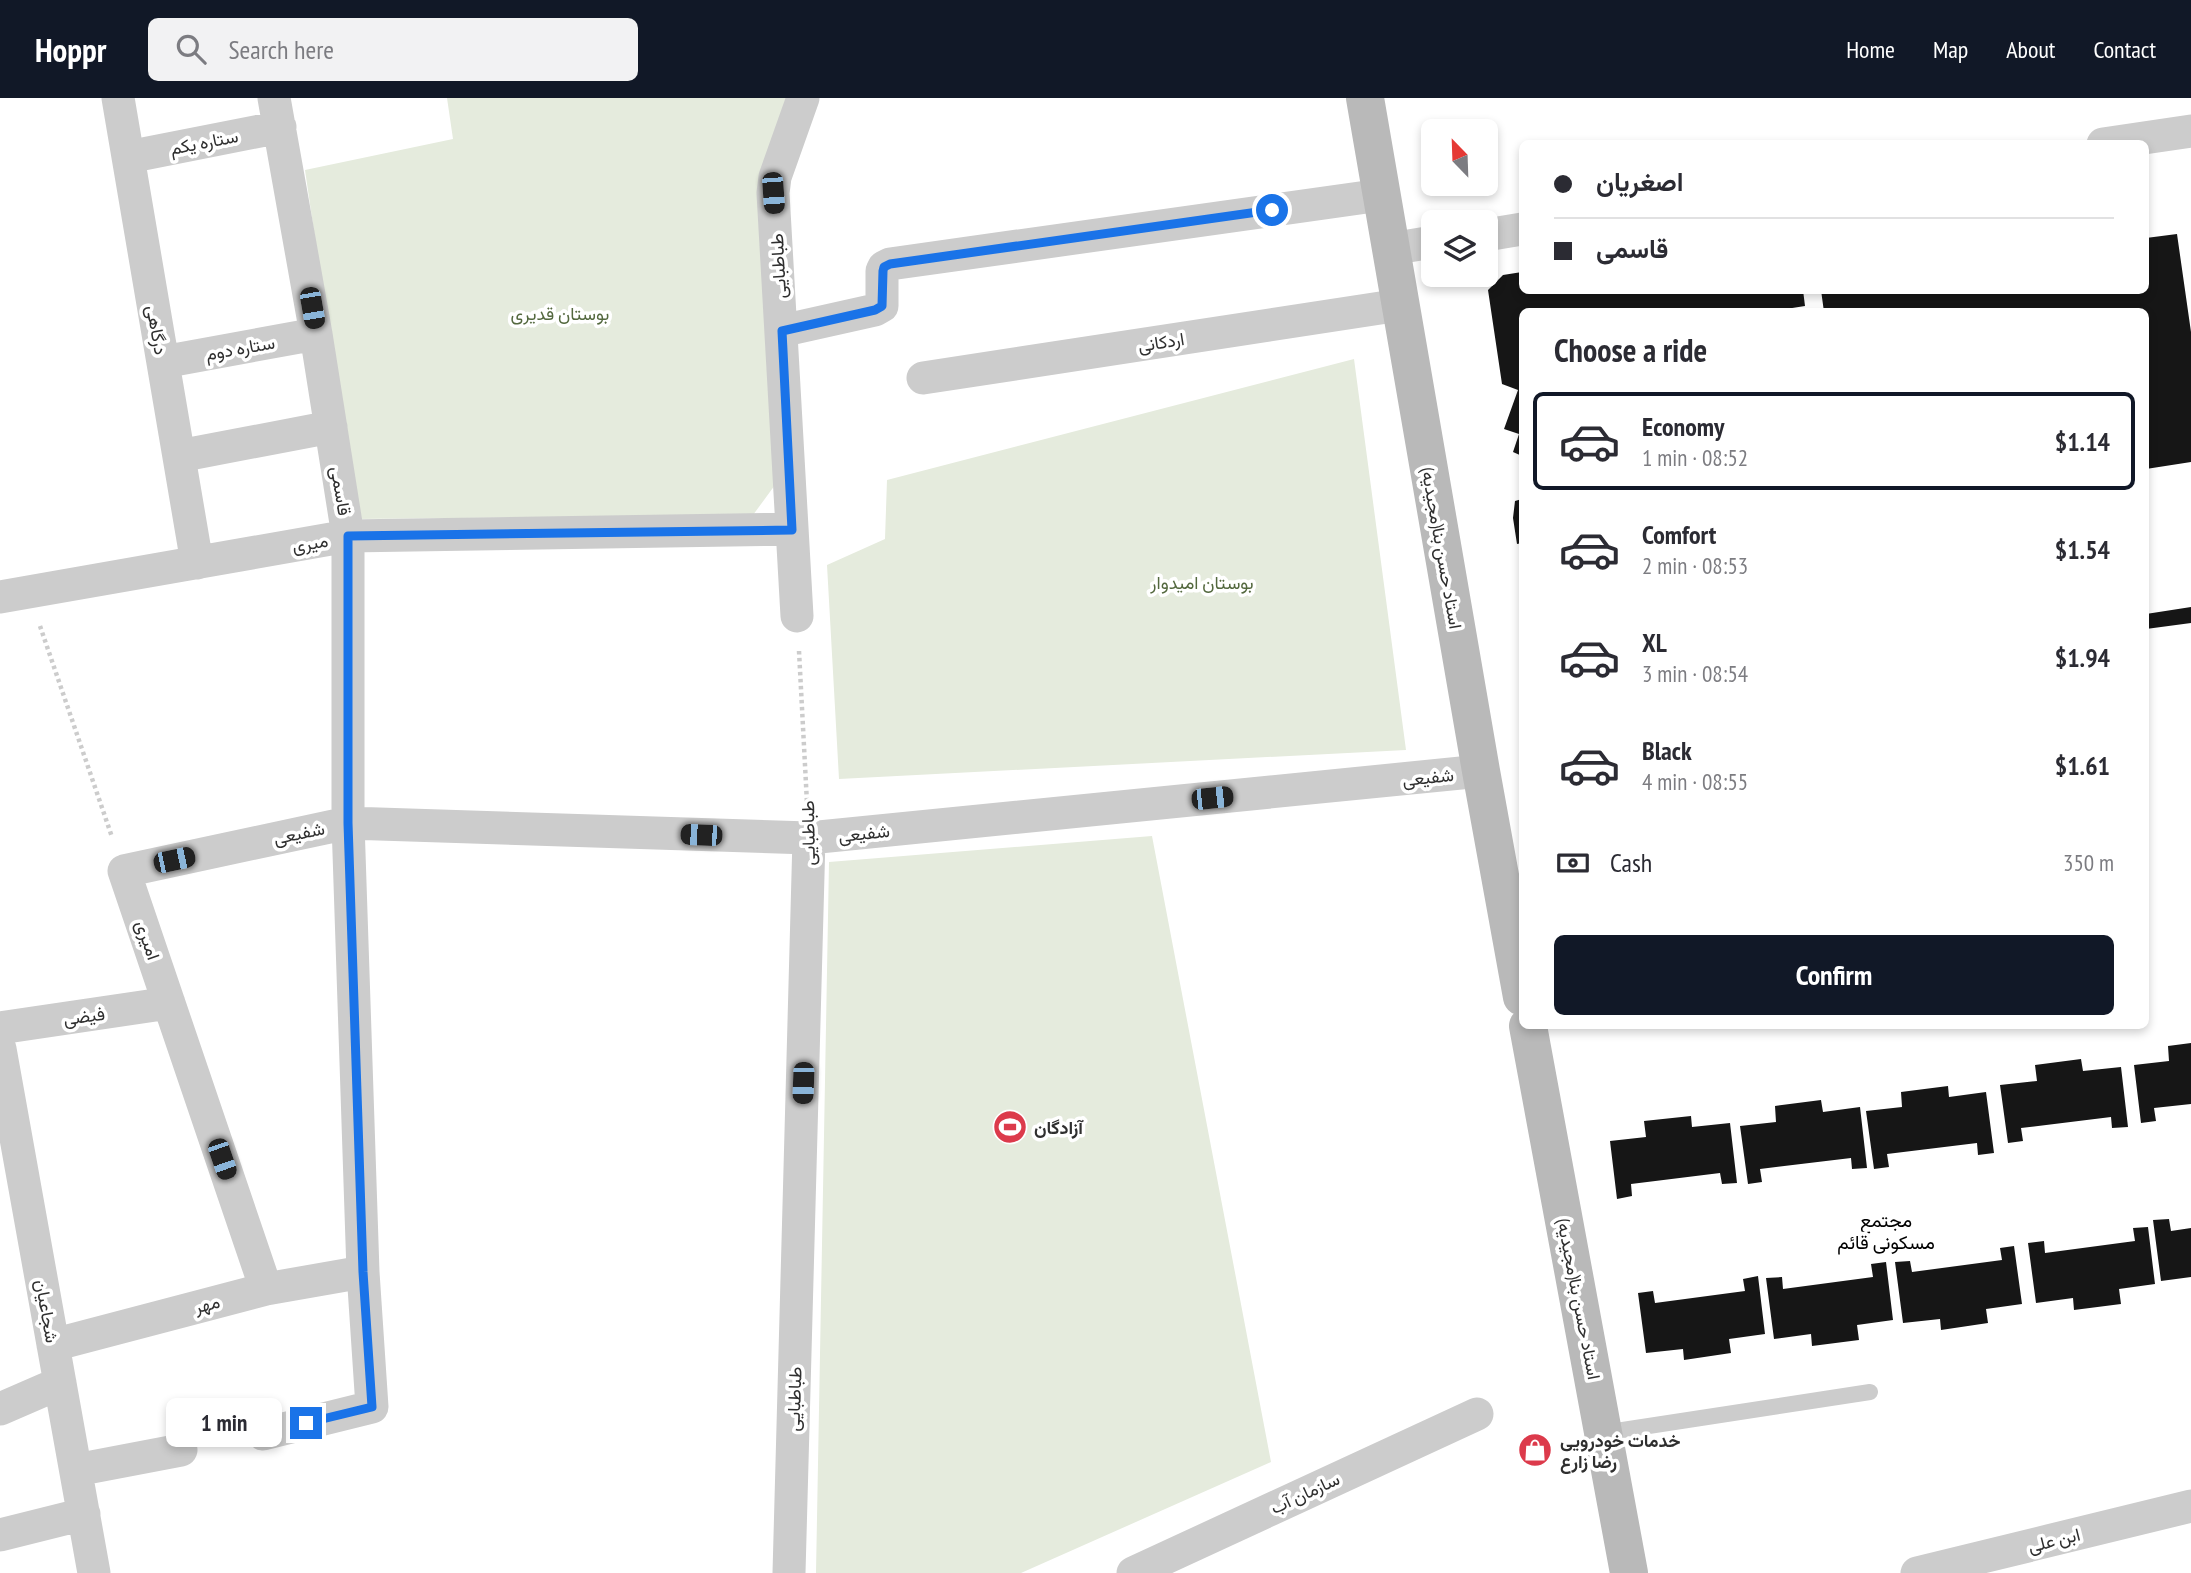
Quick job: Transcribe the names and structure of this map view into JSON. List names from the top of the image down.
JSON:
{
  "streets": {
    "main road": ["استاد حسن بنا(مجیدیه)"],
    "street": [
      "ستاره یکم",
      "طباطبایی",
      "درگاهی",
      "اردکانی",
      "ستاره دوم",
      "قاسمی",
      "میری",
      "شفیعی",
      "امیری",
      "فیضی",
      "مهر",
      "شجاعیان",
      "سازمان آب",
      "ابن علی"
    ]
  },
  "crossings": [
    ["ستاره یکم", "درگاهی"],
    ["ستاره یکم", "قاسمی"],
    ["طباطبایی", "میری"],
    ["طباطبایی", "شفیعی"],
    ["درگاهی", "ستاره دوم"],
    ["درگاهی", "میری"],
    ["اردکانی", "استاد حسن بنا(مجیدیه)"],
    ["ستاره دوم", "قاسمی"],
    ["قاسمی", "میری"],
    ["قاسمی", "شفیعی"],
    ["قاسمی", "مهر"],
    ["استاد حسن بنا(مجیدیه)", "شفیعی"],
    ["شفیعی", "امیری"],
    ["امیری", "فیضی"],
    ["امیری", "مهر"],
    ["مهر", "شجاعیان"]
  ],
  "districts": ["مجتمع مسکونی قائم"],
  "parks": ["بوستان قدیری", "بوستان امیدوار"],
  "places": {
    "sports": ["آزادگان"],
    "shop": ["خدمات خودرویی رضا زارع"]
  },
  "north": "top left",
  "page": {
    "header": "Hoppr",
    "search": "Search here",
    "nav": [
      "Home",
      "Map",
      "About",
      "Contact"
    ],
    "banner": ["اصغریان", "قاسمی"],
    "heading": "Choose a ride",
    "list": [
      {
        "name": "Economy",
        "note": "1 min · 08:52",
        "value": "$1.14"
      },
      {
        "name": "Comfort",
        "note": "2 min · 08:53",
        "value": "$1.54"
      },
      {
        "name": "XL",
        "note": "3 min · 08:54",
        "value": "$1.94"
      },
      {
        "name": "Black",
        "note": "4 min · 08:55",
        "value": "$1.61"
      }
    ],
    "pay": ["Cash", "350 m"],
    "buttons": "Confirm",
    "bubble": "1 min"
  }
}
